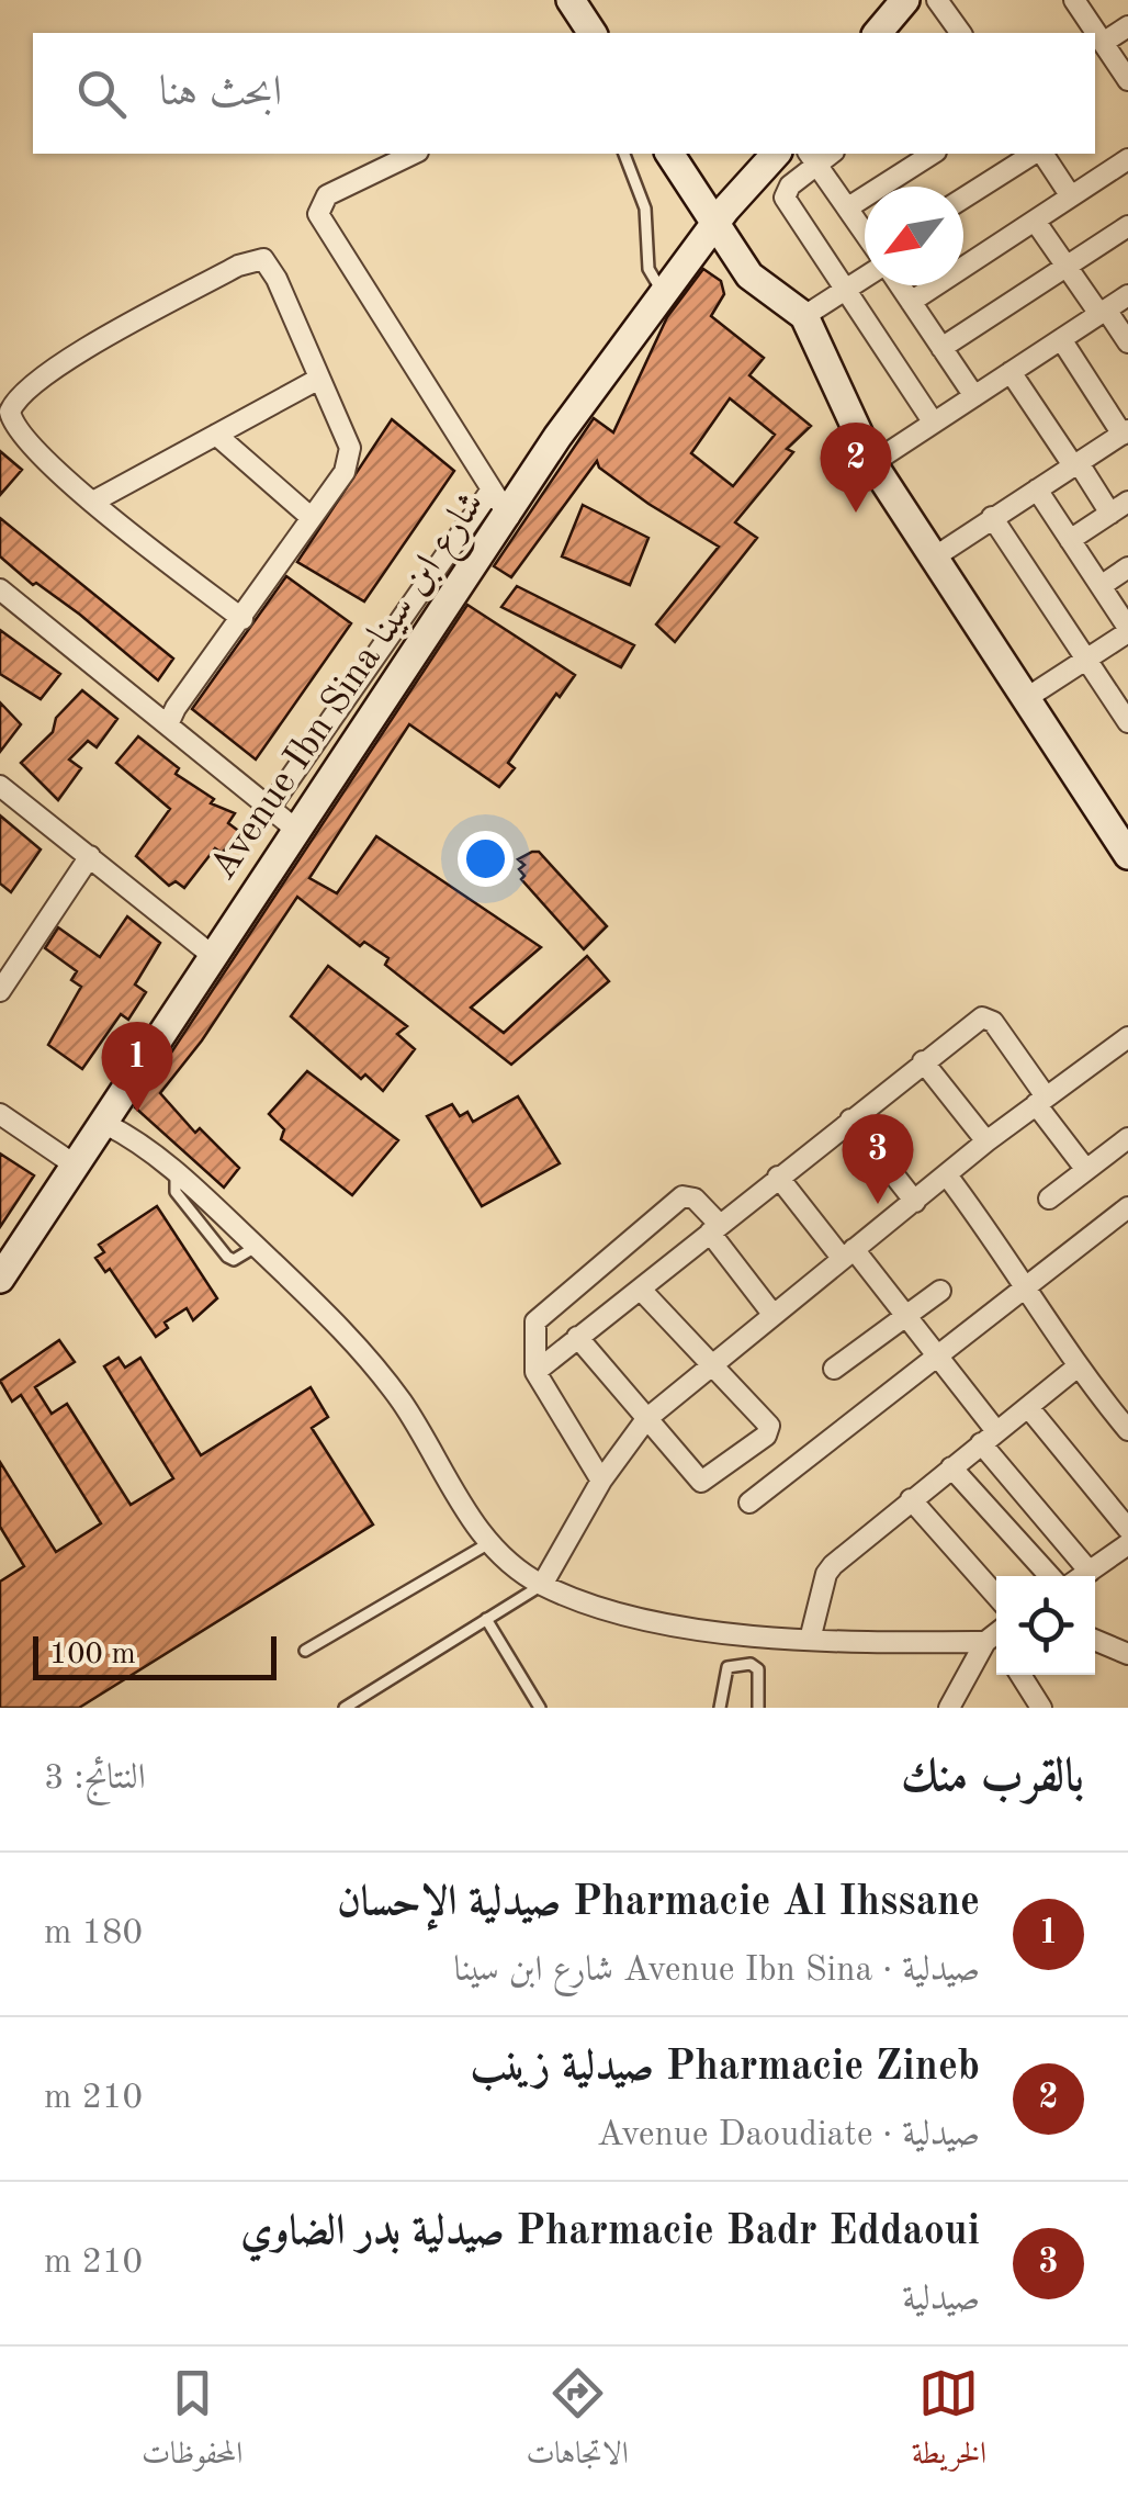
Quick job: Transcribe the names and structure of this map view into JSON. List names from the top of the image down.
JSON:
{
  "streets": {
    "street": ["Avenue Ibn Sina شارع ابن سينا"]
  },
  "scale_bar": "100 m",
  "north": "bottom left",
  "page": {
    "search": "ابحث هنا",
    "pins": ["2", "1", "3"],
    "scale": "100 m",
    "heading": ["بالقرب منك", "النتائج: 3"],
    "list": [
      {
        "mark": "1",
        "name": "Pharmacie Al Ihssane صيدلية الإحسان",
        "note": "صيدلية · Avenue Ibn Sina شارع ابن سينا",
        "value": "180 m"
      },
      {
        "mark": "2",
        "name": "Pharmacie Zineb صيدلية زينب",
        "note": "صيدلية · Avenue Daoudiate",
        "value": "210 m"
      },
      {
        "mark": "3",
        "name": "Pharmacie Badr Eddaoui صيدلية بدر الضاوي",
        "note": "صيدلية",
        "value": "210 m"
      }
    ],
    "nav": ["الخريطة", "الاتجاهات", "المحفوظات"]
  }
}
